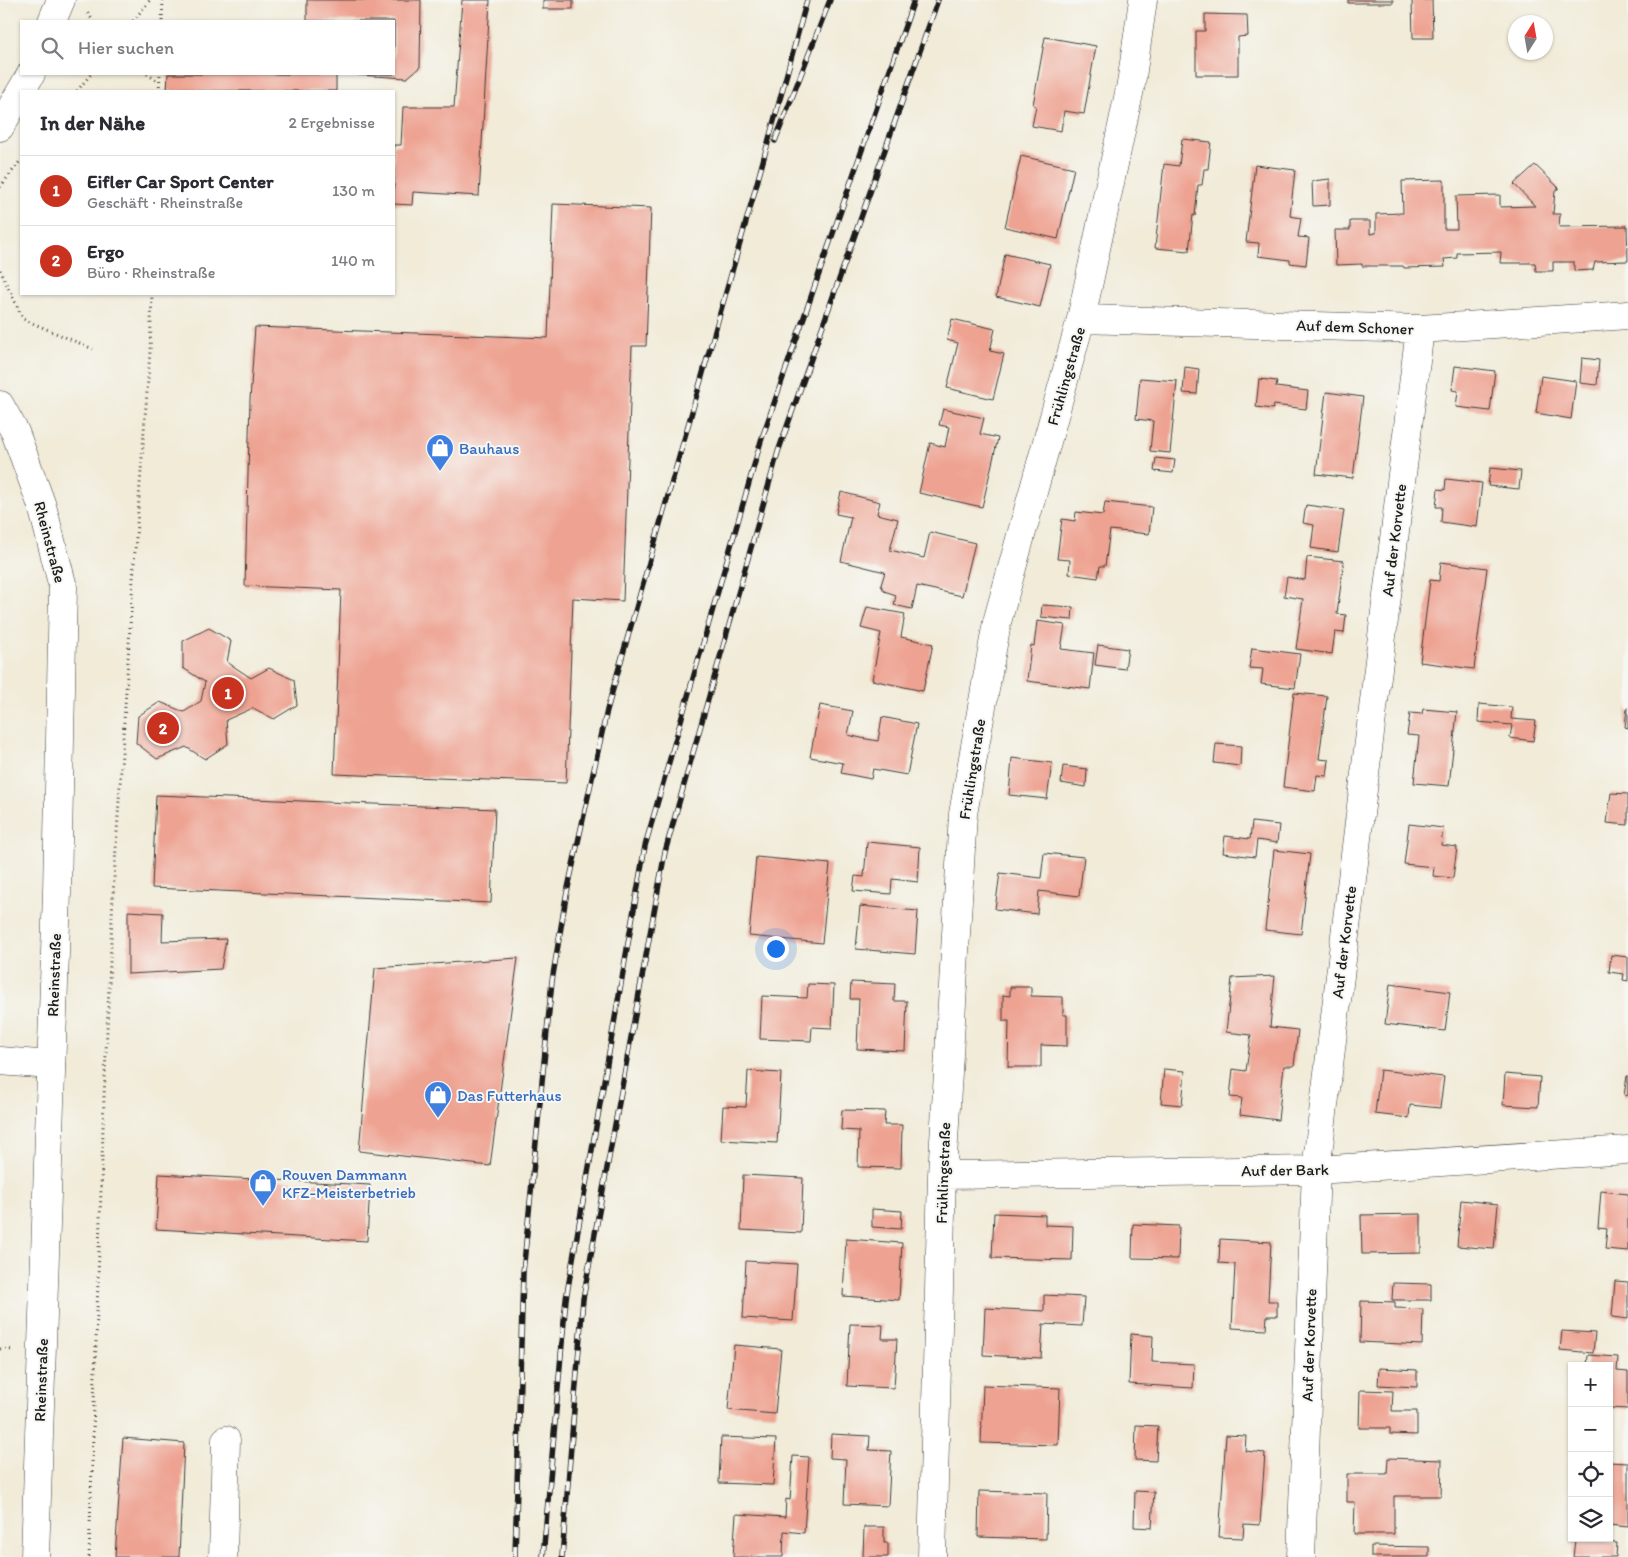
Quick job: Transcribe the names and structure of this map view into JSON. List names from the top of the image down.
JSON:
{
  "streets": {
    "street": [
      "Auf dem Schoner",
      "Frühlingstraße",
      "Auf der Korvette",
      "Rheinstraße",
      "Auf der Bark"
    ]
  },
  "crossings": [
    ["Auf dem Schoner", "Frühlingstraße"],
    ["Auf dem Schoner", "Auf der Korvette"],
    ["Frühlingstraße", "Auf der Bark"],
    ["Auf der Korvette", "Auf der Bark"]
  ],
  "places": {
    "shop": ["Bauhaus", "Das Futterhaus", "Rouven Dammann KFZ-Meisterbetrieb"]
  },
  "north": "top",
  "page": {
    "search": "Hier suchen",
    "heading": ["In der Nähe", "2 Ergebnisse"],
    "list": [
      {
        "mark": "1",
        "name": "Eifler Car Sport Center",
        "note": "Geschäft · Rheinstraße",
        "value": "130 m"
      },
      {
        "mark": "2",
        "name": "Ergo",
        "note": "Büro · Rheinstraße",
        "value": "140 m"
      }
    ],
    "pins": ["1", "2"],
    "map_buttons": ["+", "−"]
  }
}
